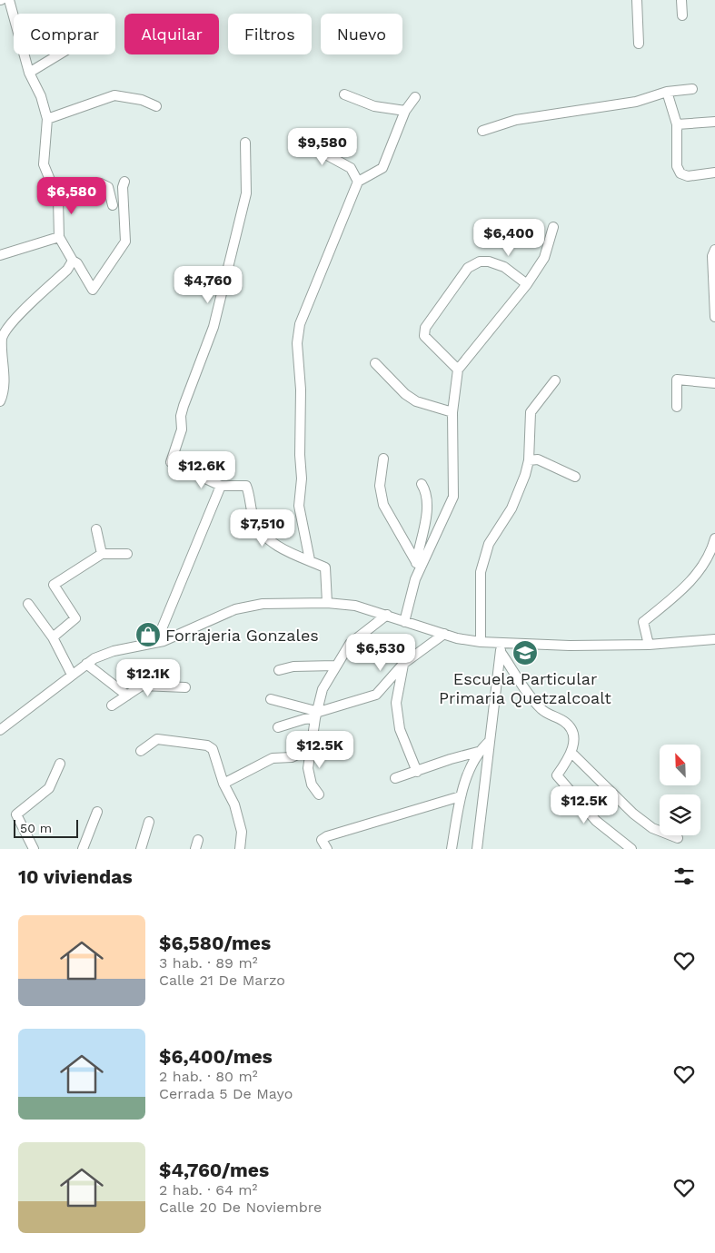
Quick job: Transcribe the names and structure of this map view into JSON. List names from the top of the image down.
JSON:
{
  "places": {
    "shop": ["Forrajeria Gonzales"],
    "school or university": ["Escuela Particular Primaria Quetzalcoalt"]
  },
  "scale_bar": "50 m",
  "north": "top left",
  "page": {
    "chip": [
      "Comprar",
      "Alquilar",
      "Filtros",
      "Nuevo"
    ],
    "price": [
      "$9,580",
      "$6,580",
      "$6,400",
      "$4,760",
      "$12.6K",
      "$7,510",
      "$6,530",
      "$12.1K",
      "$12.5K",
      "$12.5K"
    ],
    "scale": "50 m",
    "heading": "10 viviendas",
    "list": [
      {
        "name": "$6,580/mes",
        "note": "3 hab. · 89 m² · Calle 21 De Marzo"
      },
      {
        "name": "$6,400/mes",
        "note": "2 hab. · 80 m² · Cerrada 5 De Mayo"
      },
      {
        "name": "$4,760/mes",
        "note": "2 hab. · 64 m² · Calle 20 De Noviembre"
      }
    ]
  }
}
